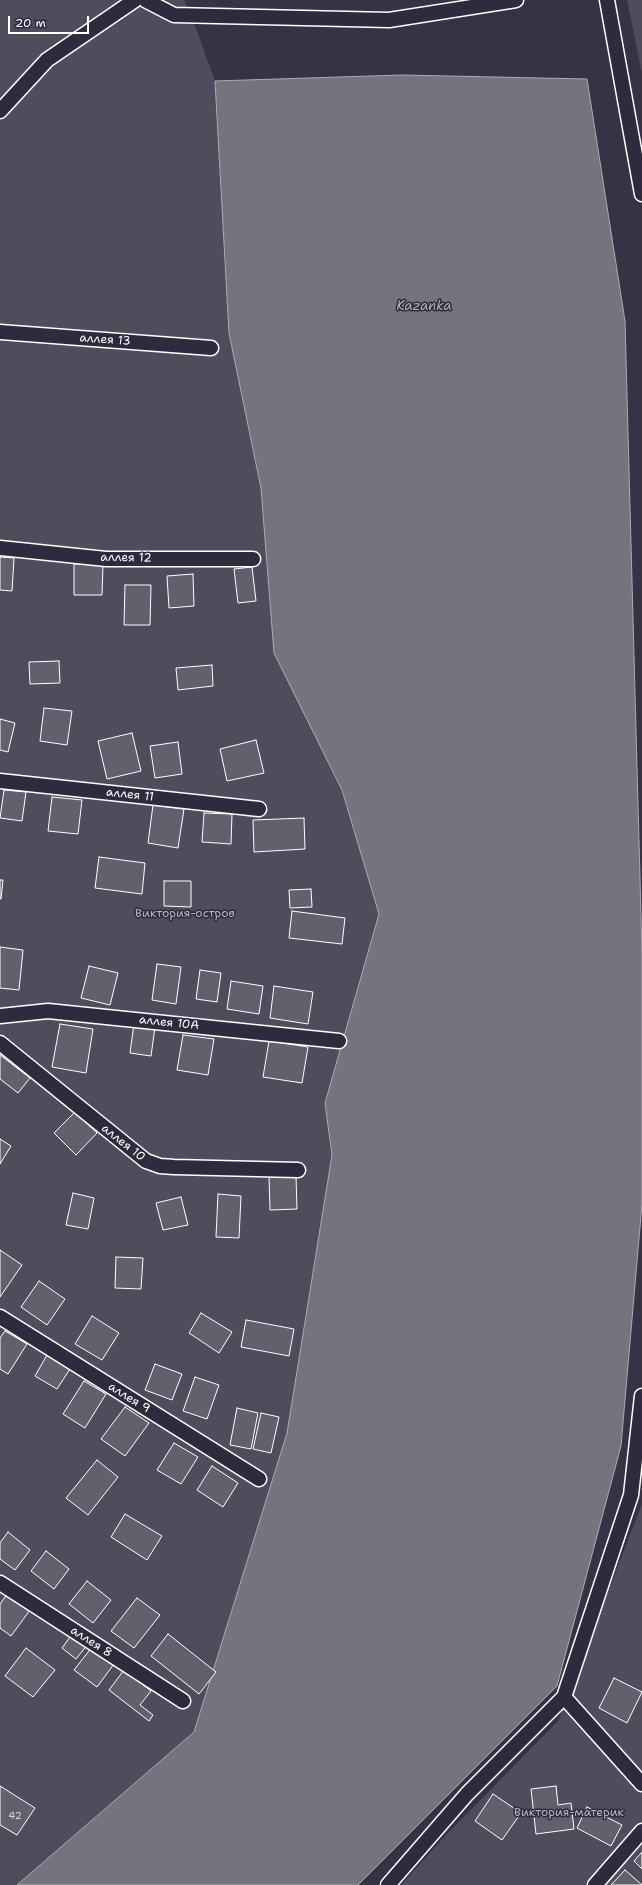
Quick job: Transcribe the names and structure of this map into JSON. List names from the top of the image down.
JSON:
{
  "streets": {
    "lane": [
      "аллея 13",
      "аллея 12",
      "аллея 11",
      "аллея 10А",
      "аллея 10",
      "аллея 9",
      "аллея 8"
    ]
  },
  "water": ["Kazanka"],
  "parks": ["Виктория-остров", "Виктория-материк"],
  "house_numbers": ["42"],
  "scale_bar": "20 m"
}
